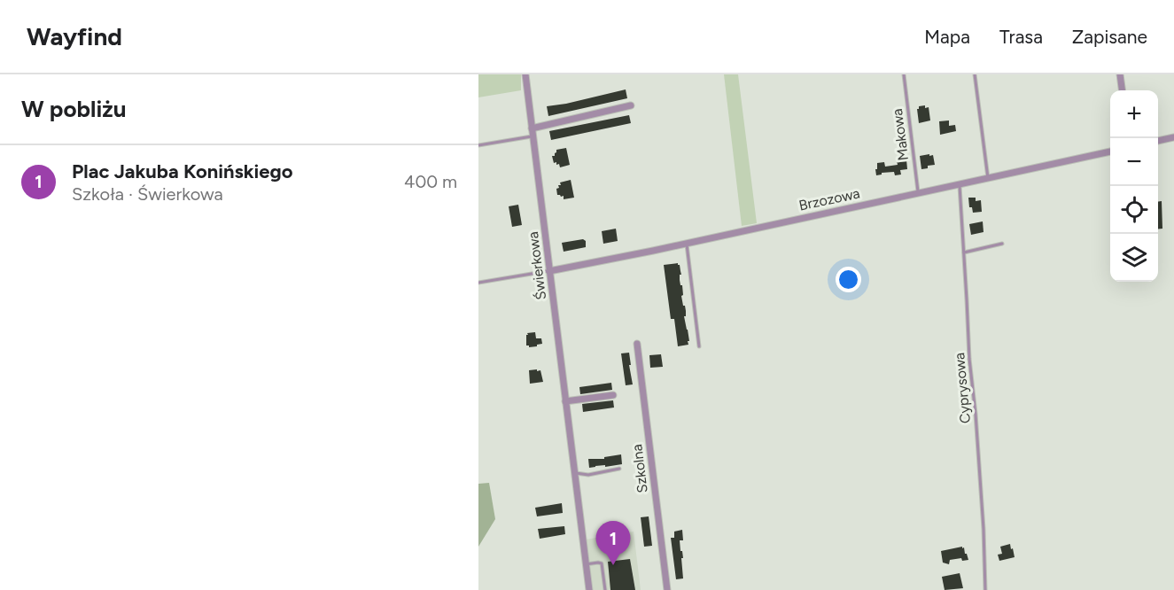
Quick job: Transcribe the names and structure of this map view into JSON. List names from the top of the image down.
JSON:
{
  "streets": {
    "street": ["Brzozowa", "Świerkowa", "Szkolna"],
    "lane": ["Makowa", "Cyprysowa"]
  },
  "crossings": [
    ["Makowa", "Brzozowa"],
    ["Brzozowa", "Świerkowa"],
    ["Brzozowa", "Cyprysowa"]
  ],
  "page": {
    "header": "Wayfind",
    "nav": ["Mapa", "Trasa", "Zapisane"],
    "heading": "W pobliżu",
    "map_buttons": ["+", "−"],
    "list": [
      {
        "mark": "1",
        "name": "Plac Jakuba Konińskiego",
        "note": "Szkoła · Świerkowa",
        "value": "400 m"
      }
    ],
    "pins": "1"
  }
}
